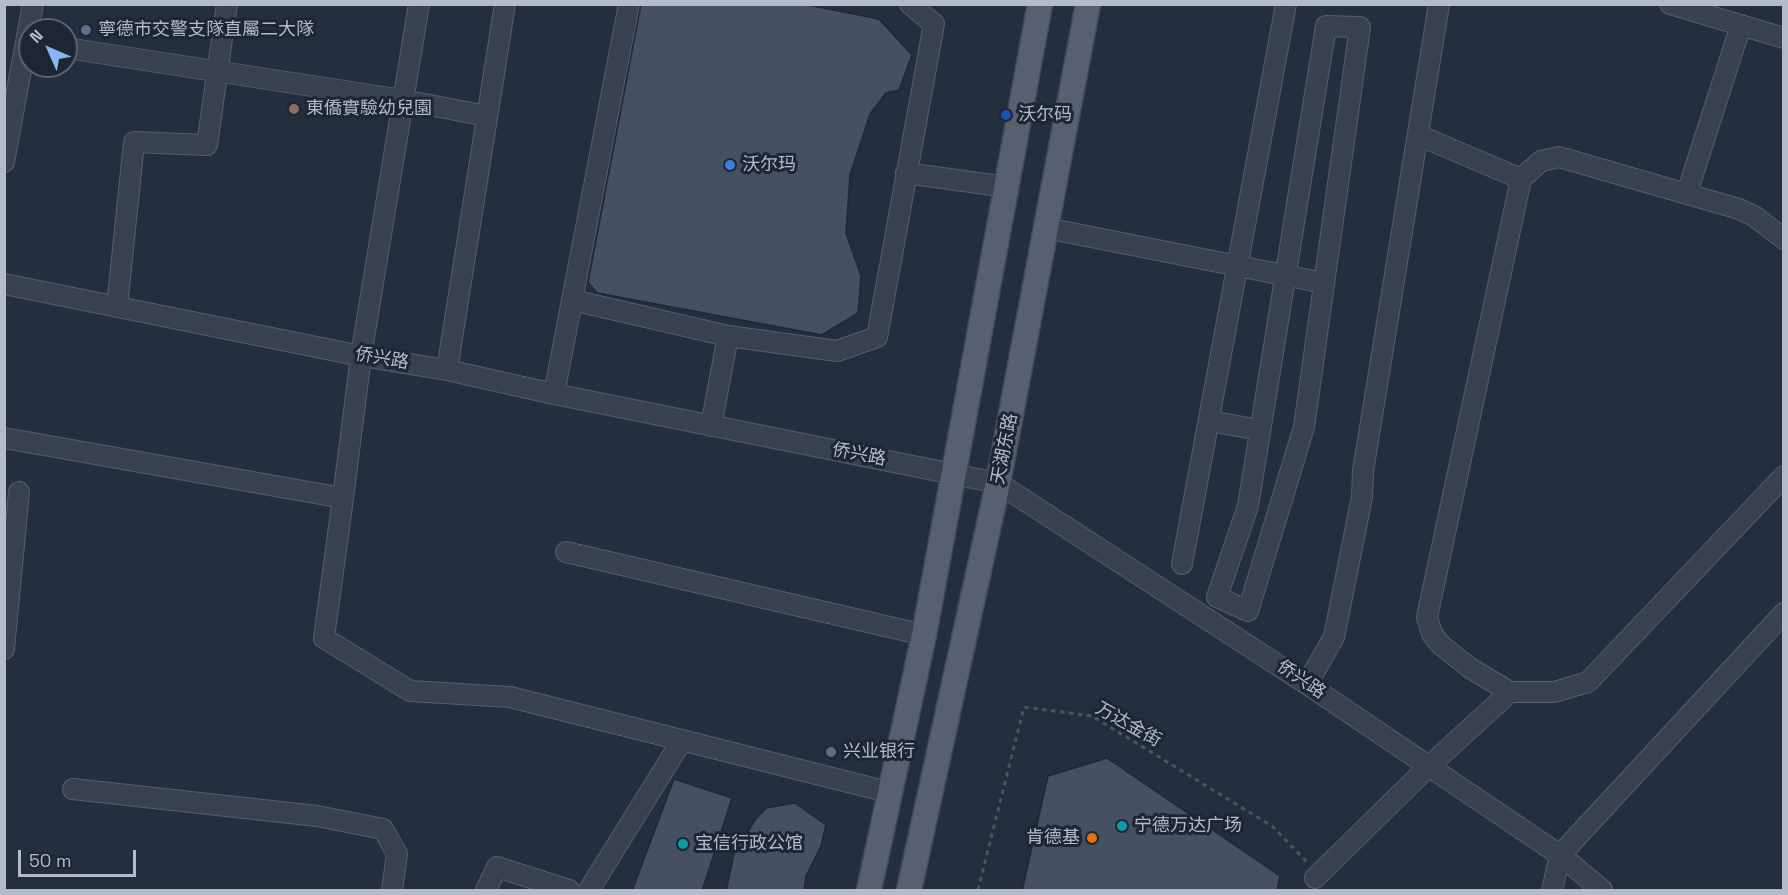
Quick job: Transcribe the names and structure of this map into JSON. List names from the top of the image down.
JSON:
{
  "streets": {
    "main road": ["天湖东路"],
    "street": ["侨兴路"],
    "path": ["万达金街"]
  },
  "crossings": [
    ["侨兴路", "天湖东路"]
  ],
  "places": [
    "寧德市交警支隊直屬二大隊",
    "東僑實驗幼兒園",
    "沃尔码",
    "沃尔玛",
    "兴业银行",
    "宁德万达广场",
    "肯德基",
    "宝信行政公馆"
  ],
  "scale_bar": "50 m",
  "north": "top left"
}
